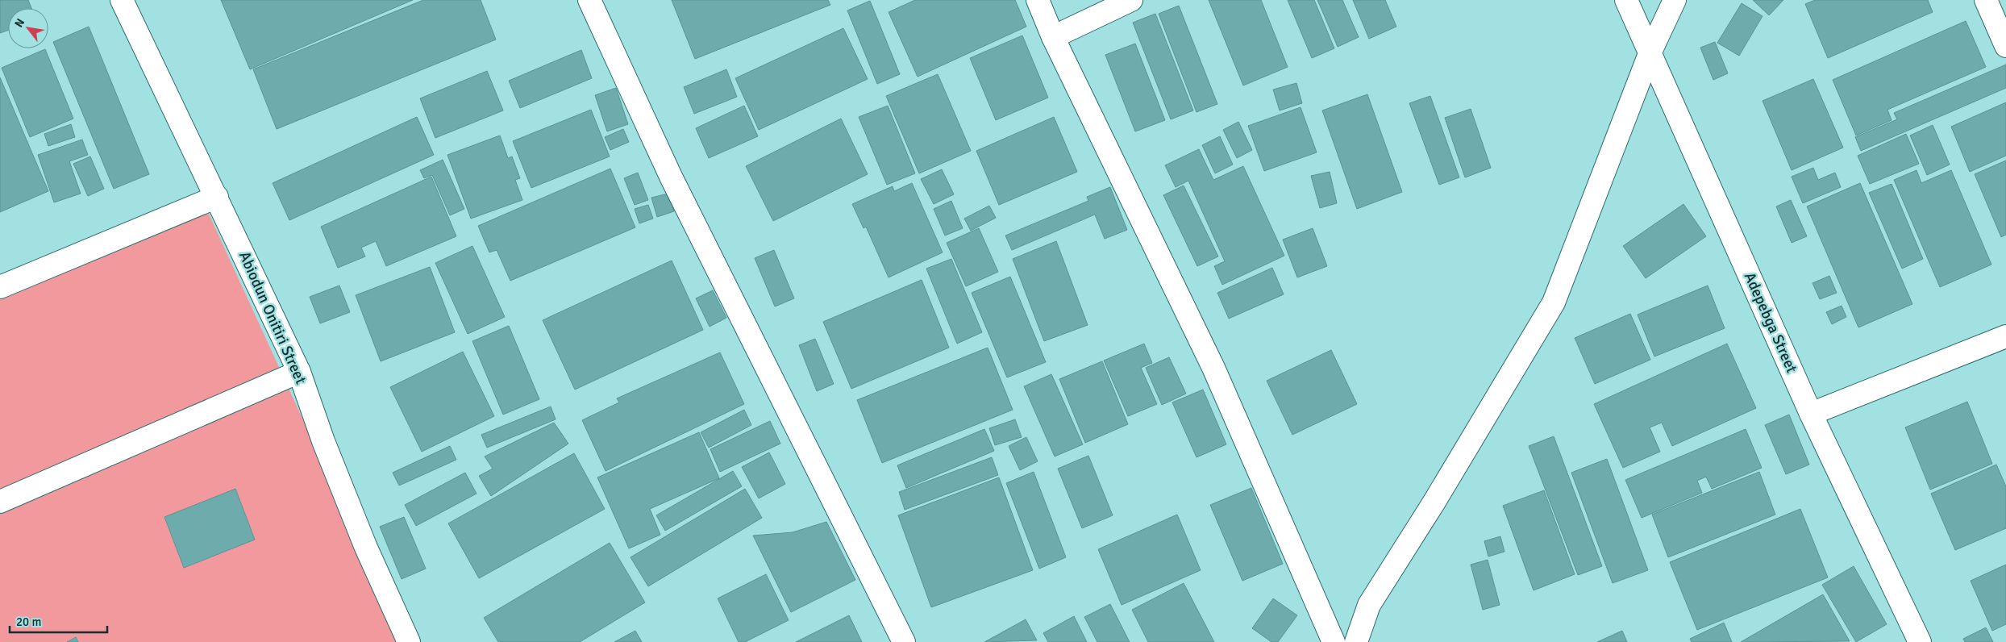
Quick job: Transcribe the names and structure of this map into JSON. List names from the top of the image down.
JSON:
{
  "streets": {
    "street": ["Abiodun Onitiri Street", "Adepebga Street"]
  },
  "scale_bar": "20 m",
  "north": "top left"
}
